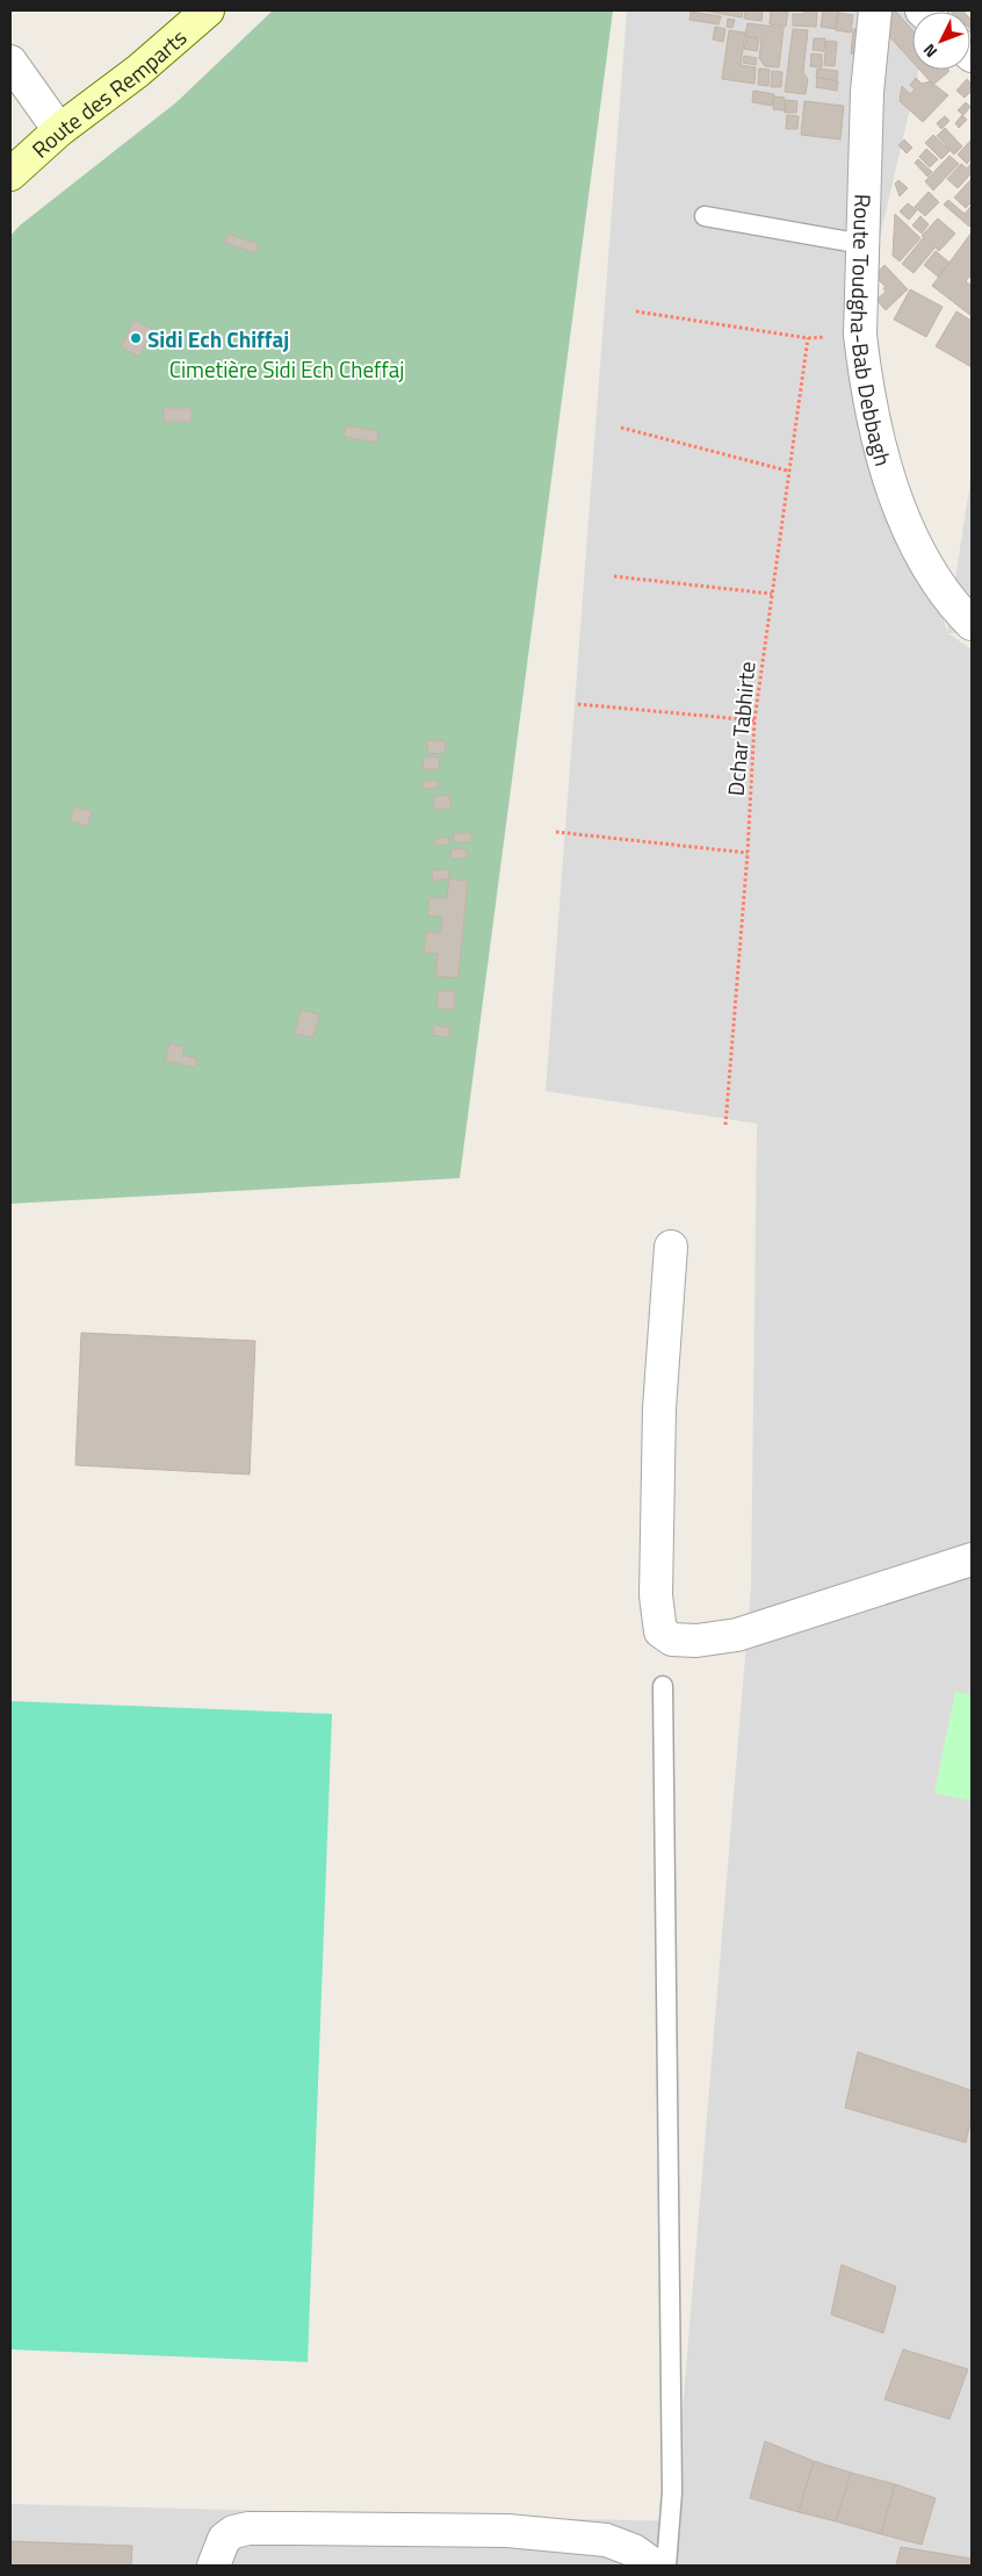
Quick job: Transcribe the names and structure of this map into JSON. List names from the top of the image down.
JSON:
{
  "streets": {
    "main road": ["Route des Remparts"],
    "street": ["Route Toudgha-Bab Debbagh"],
    "path": ["Dchar Tabhirte"]
  },
  "parks": ["Cimetière Sidi Ech Cheffaj"],
  "places": ["Sidi Ech Chiffaj"],
  "north": "bottom left"
}
